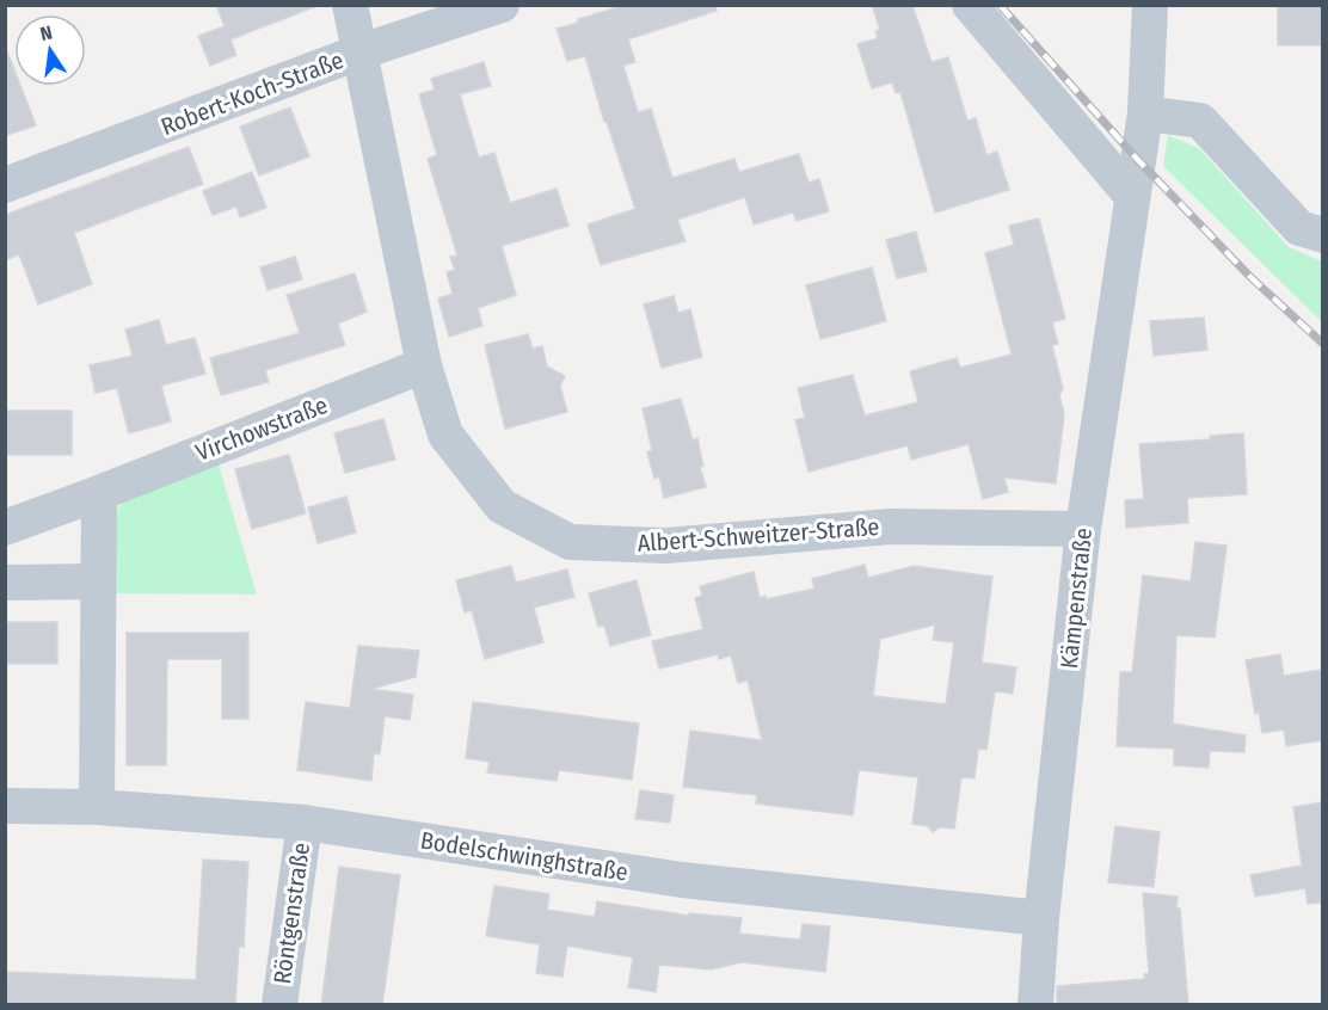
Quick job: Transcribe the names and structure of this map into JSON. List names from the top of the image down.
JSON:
{
  "streets": {
    "street": [
      "Robert-Koch-Straße",
      "Virchowstraße",
      "Albert-Schweitzer-Straße",
      "Kämpenstraße",
      "Bodelschwinghstraße",
      "Röntgenstraße"
    ]
  },
  "crossings": [
    ["Robert-Koch-Straße", "Albert-Schweitzer-Straße"],
    ["Virchowstraße", "Albert-Schweitzer-Straße"],
    ["Albert-Schweitzer-Straße", "Kämpenstraße"],
    ["Kämpenstraße", "Bodelschwinghstraße"],
    ["Bodelschwinghstraße", "Röntgenstraße"]
  ],
  "north": "top"
}
